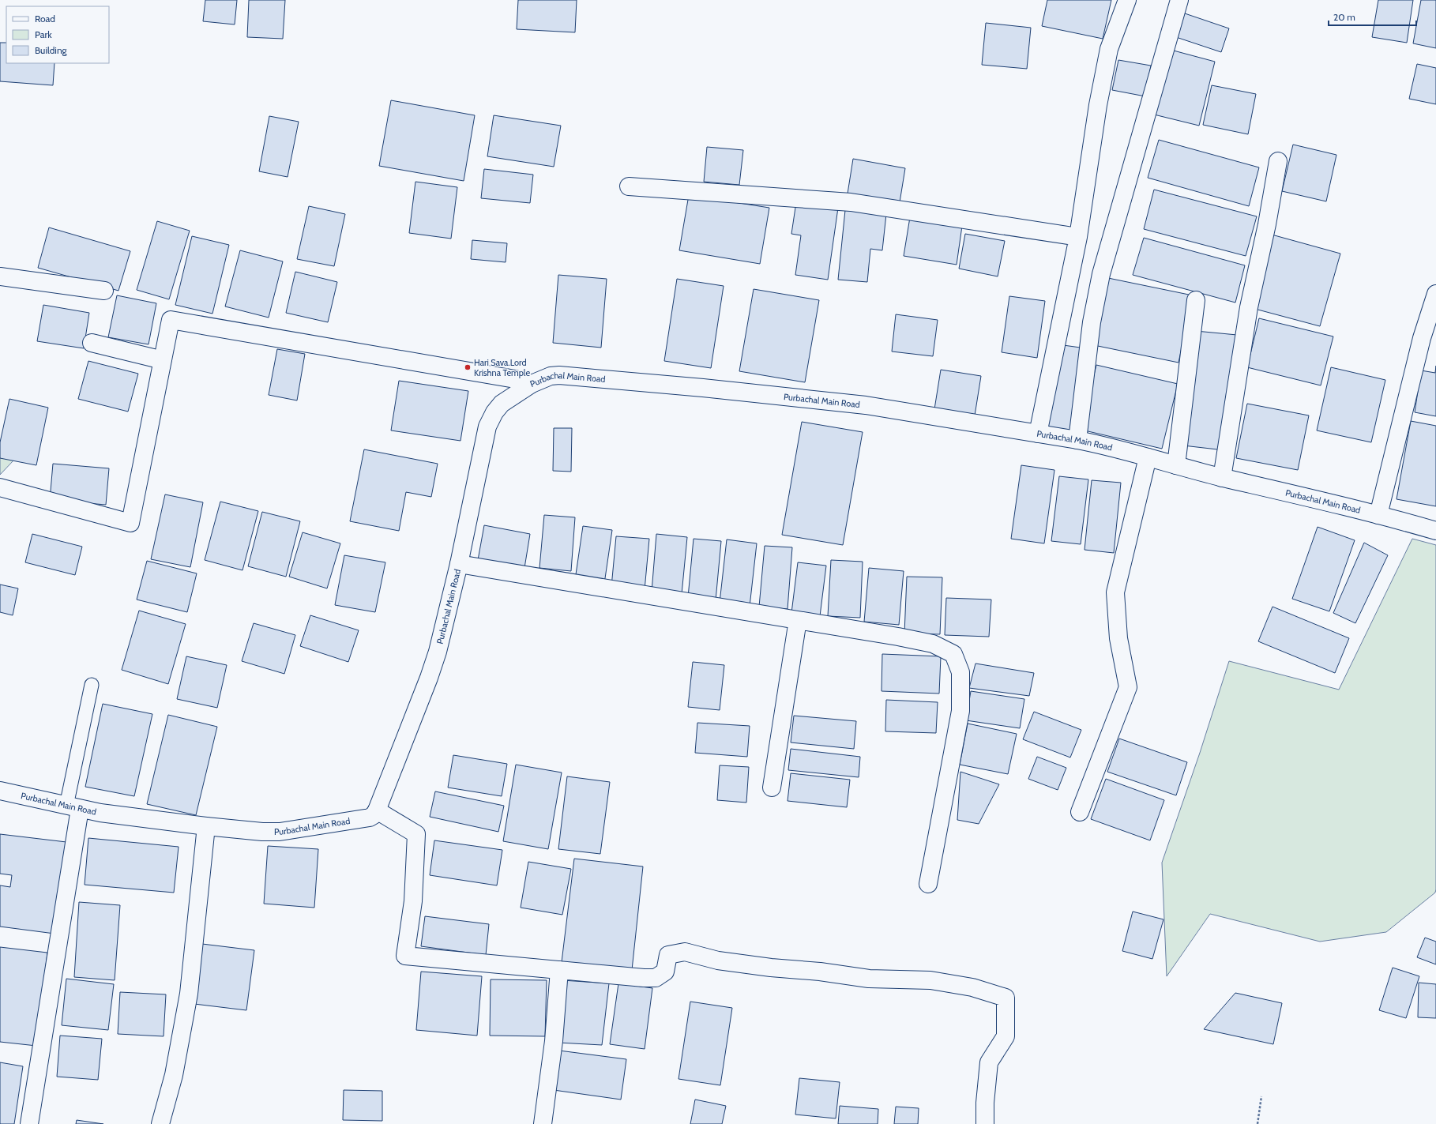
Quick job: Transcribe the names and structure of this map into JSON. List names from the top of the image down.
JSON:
{
  "streets": {
    "street": ["Purbachal Main Road"]
  },
  "places": ["Hari Sava.Lord Krishna Temple"],
  "legend": ["Road", "Park", "Building"],
  "scale_bar": "20 m"
}
